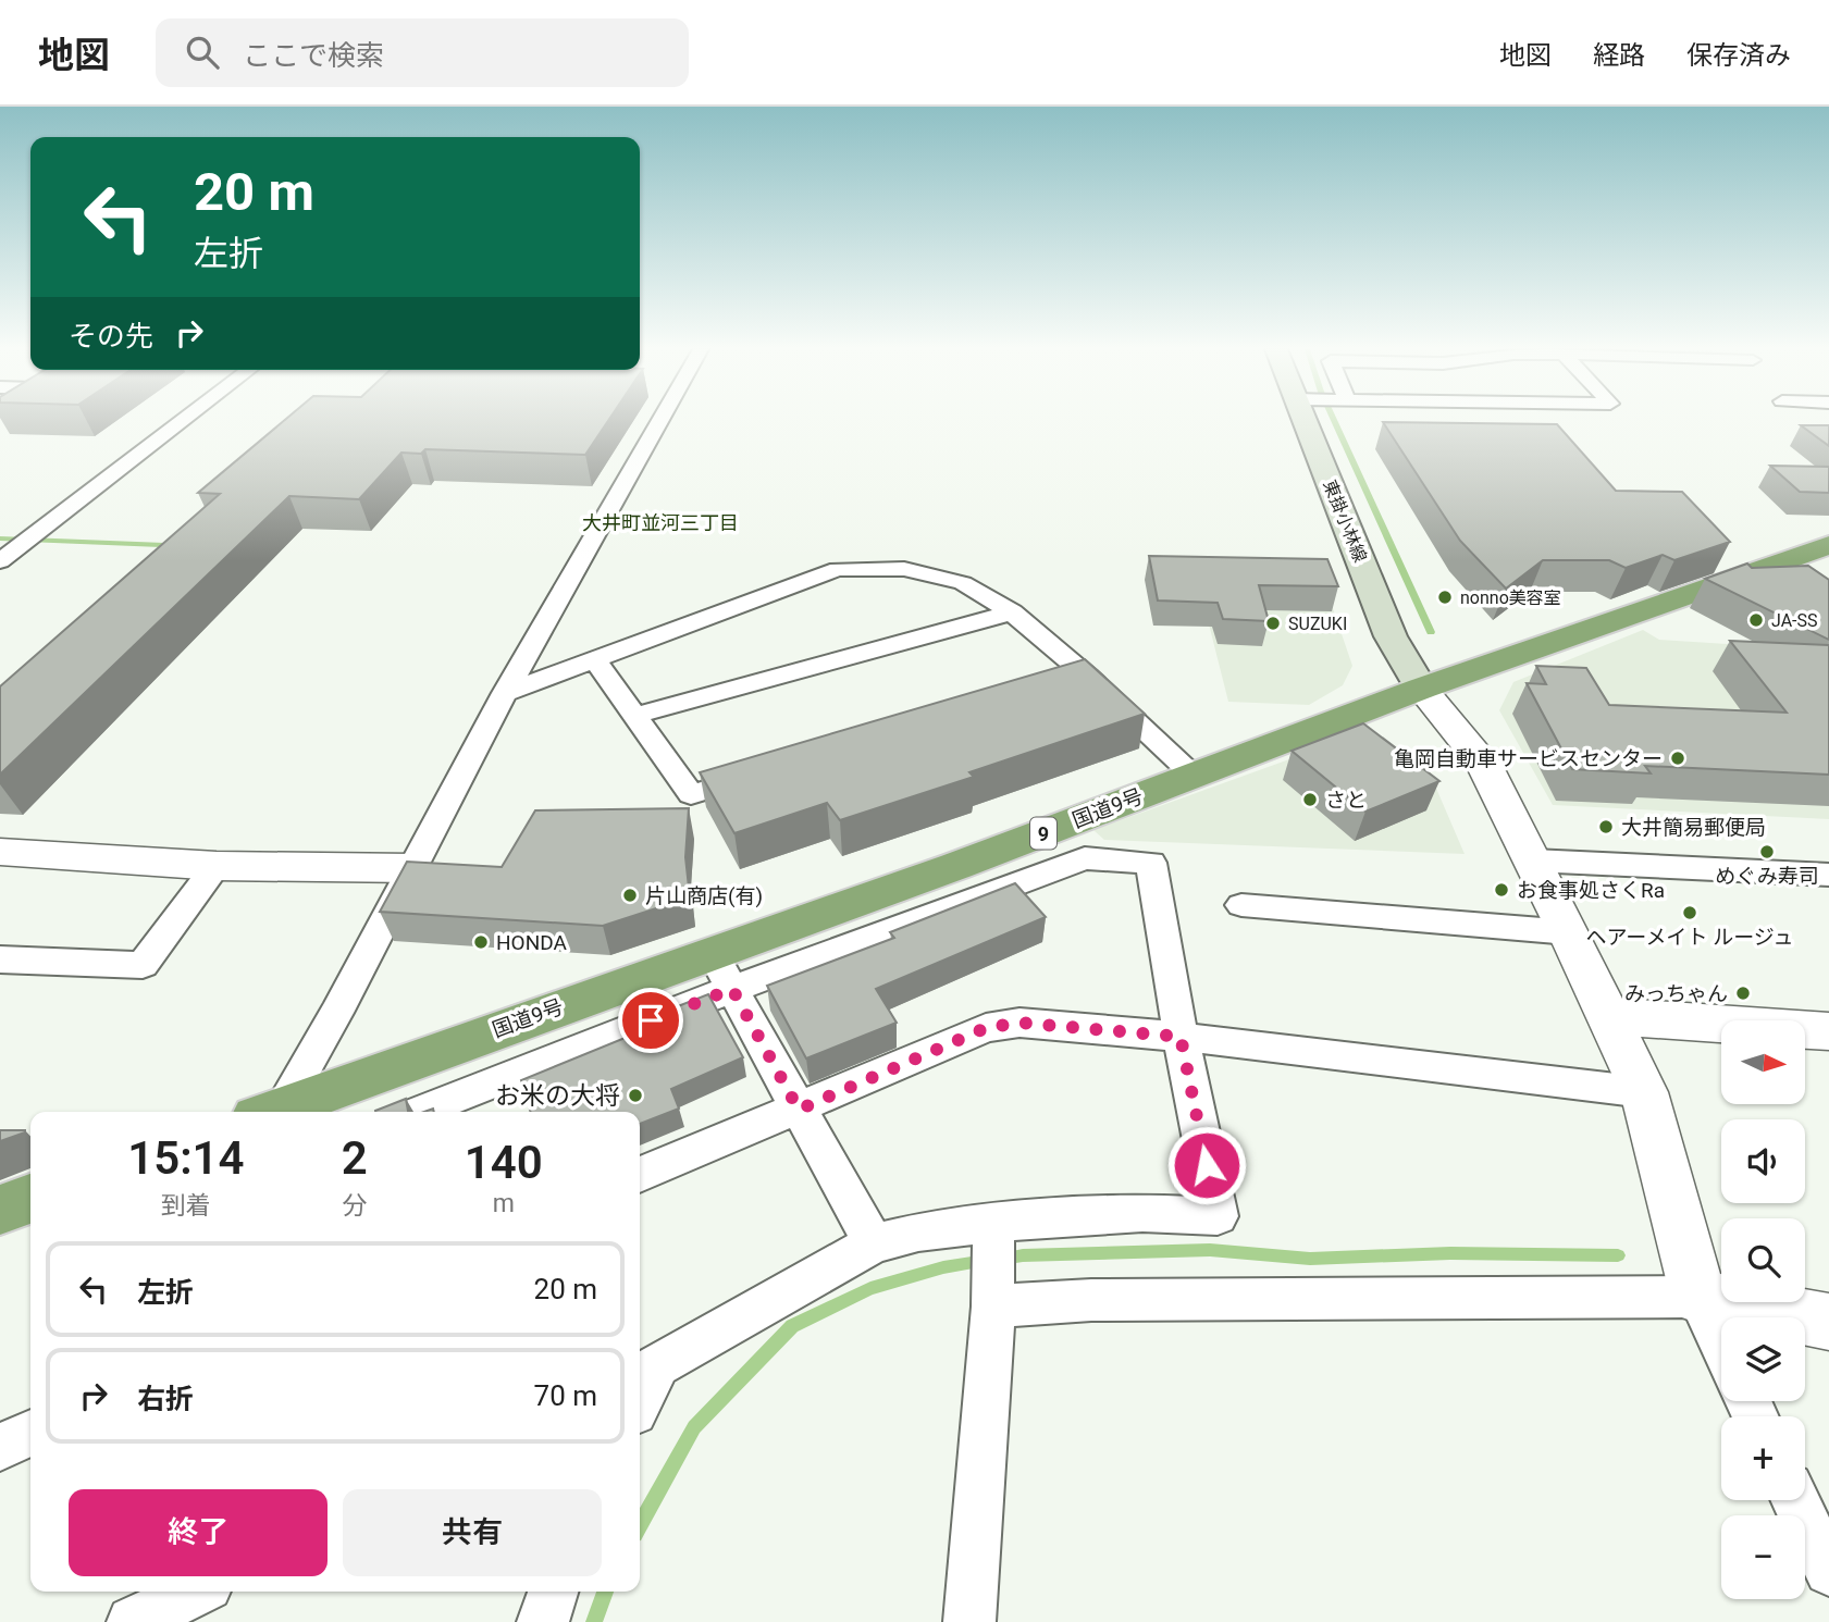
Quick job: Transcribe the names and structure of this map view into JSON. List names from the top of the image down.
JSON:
{
  "streets": {
    "highway": ["国道9号", "9"],
    "main road": ["東掛小林線"]
  },
  "crossings": [
    ["東掛小林線", "国道9号"]
  ],
  "districts": ["大井町並河三丁目"],
  "places": [
    "nonno美容室",
    "JA-SS",
    "SUZUKI",
    "亀岡自動車サービスセンター",
    "さと",
    "大井簡易郵便局",
    "めぐみ寿司",
    "お食事処さくRa",
    "片山商店(有)",
    "ヘアーメイト ルージュ",
    "HONDA",
    "みっちゃん",
    "お米の大将"
  ],
  "north": "right",
  "page": {
    "header": "地図",
    "search": "ここで検索",
    "nav": ["地図", "経路", "保存済み"],
    "turn": ["20 m", "左折"],
    "then": "その先",
    "map_buttons": ["+", "−"],
    "eta": [
      "15:14",
      "到着",
      "2",
      "分",
      "140",
      "m"
    ],
    "list": [
      {
        "name": "左折",
        "value": "20 m"
      },
      {
        "name": "右折",
        "value": "70 m"
      }
    ],
    "buttons": ["終了", "共有"]
  }
}
